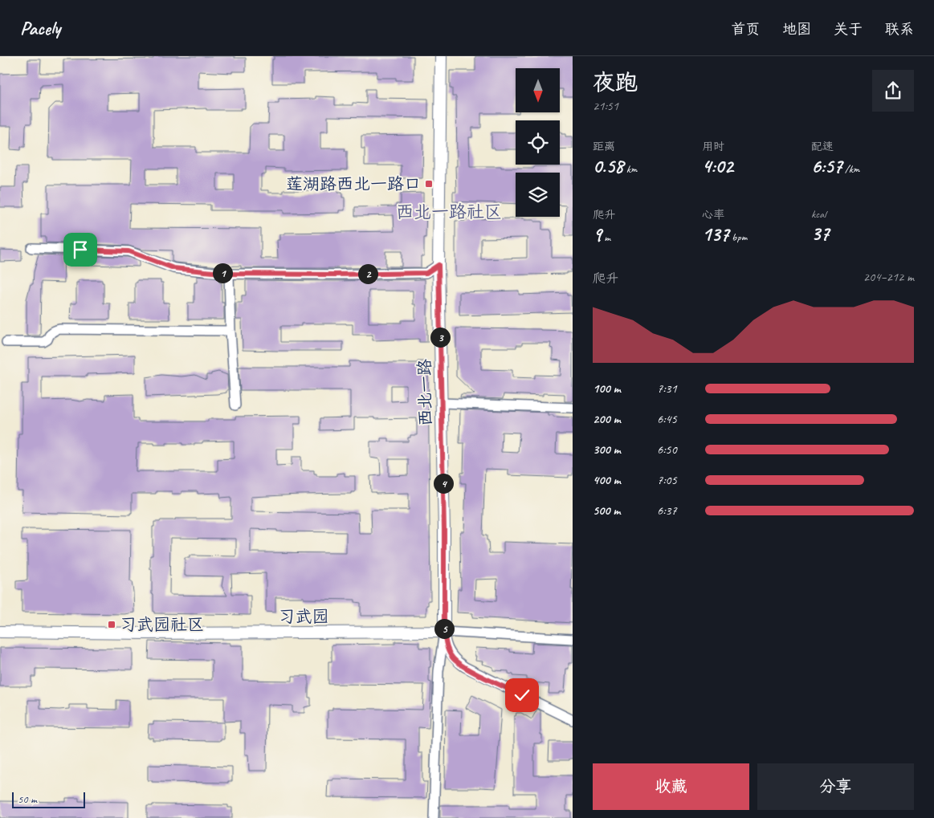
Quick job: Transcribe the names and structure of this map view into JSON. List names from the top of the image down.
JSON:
{
  "streets": {
    "street": ["西北一路", "习武园"]
  },
  "crossings": [
    ["西北一路", "习武园"]
  ],
  "districts": ["西北一路社区"],
  "places": {
    "transit": ["莲湖路西北一路口", "习武园社区"]
  },
  "scale_bar": "50 m",
  "north": "bottom",
  "page": {
    "header": "Pacely",
    "nav": [
      "首页",
      "地图",
      "关于",
      "联系"
    ],
    "heading": ["夜跑", "21:51"],
    "stats": [
      ["距离", "0.58 km"],
      ["用时", "4:02"],
      ["配速", "6:57 /km"],
      ["爬升", "9 m"],
      ["心率", "137 bpm"],
      ["kcal", "37"]
    ],
    "chart": ["爬升", "204–212 m"],
    "pins": [
      "1",
      "2",
      "3",
      "4",
      "5"
    ],
    "list": [
      {
        "name": "100 m",
        "note": "7:31"
      },
      {
        "name": "200 m",
        "note": "6:45"
      },
      {
        "name": "300 m",
        "note": "6:50"
      },
      {
        "name": "400 m",
        "note": "7:05"
      },
      {
        "name": "500 m",
        "note": "6:37"
      }
    ],
    "buttons": ["收藏", "分享"],
    "scale": "50 m"
  }
}
